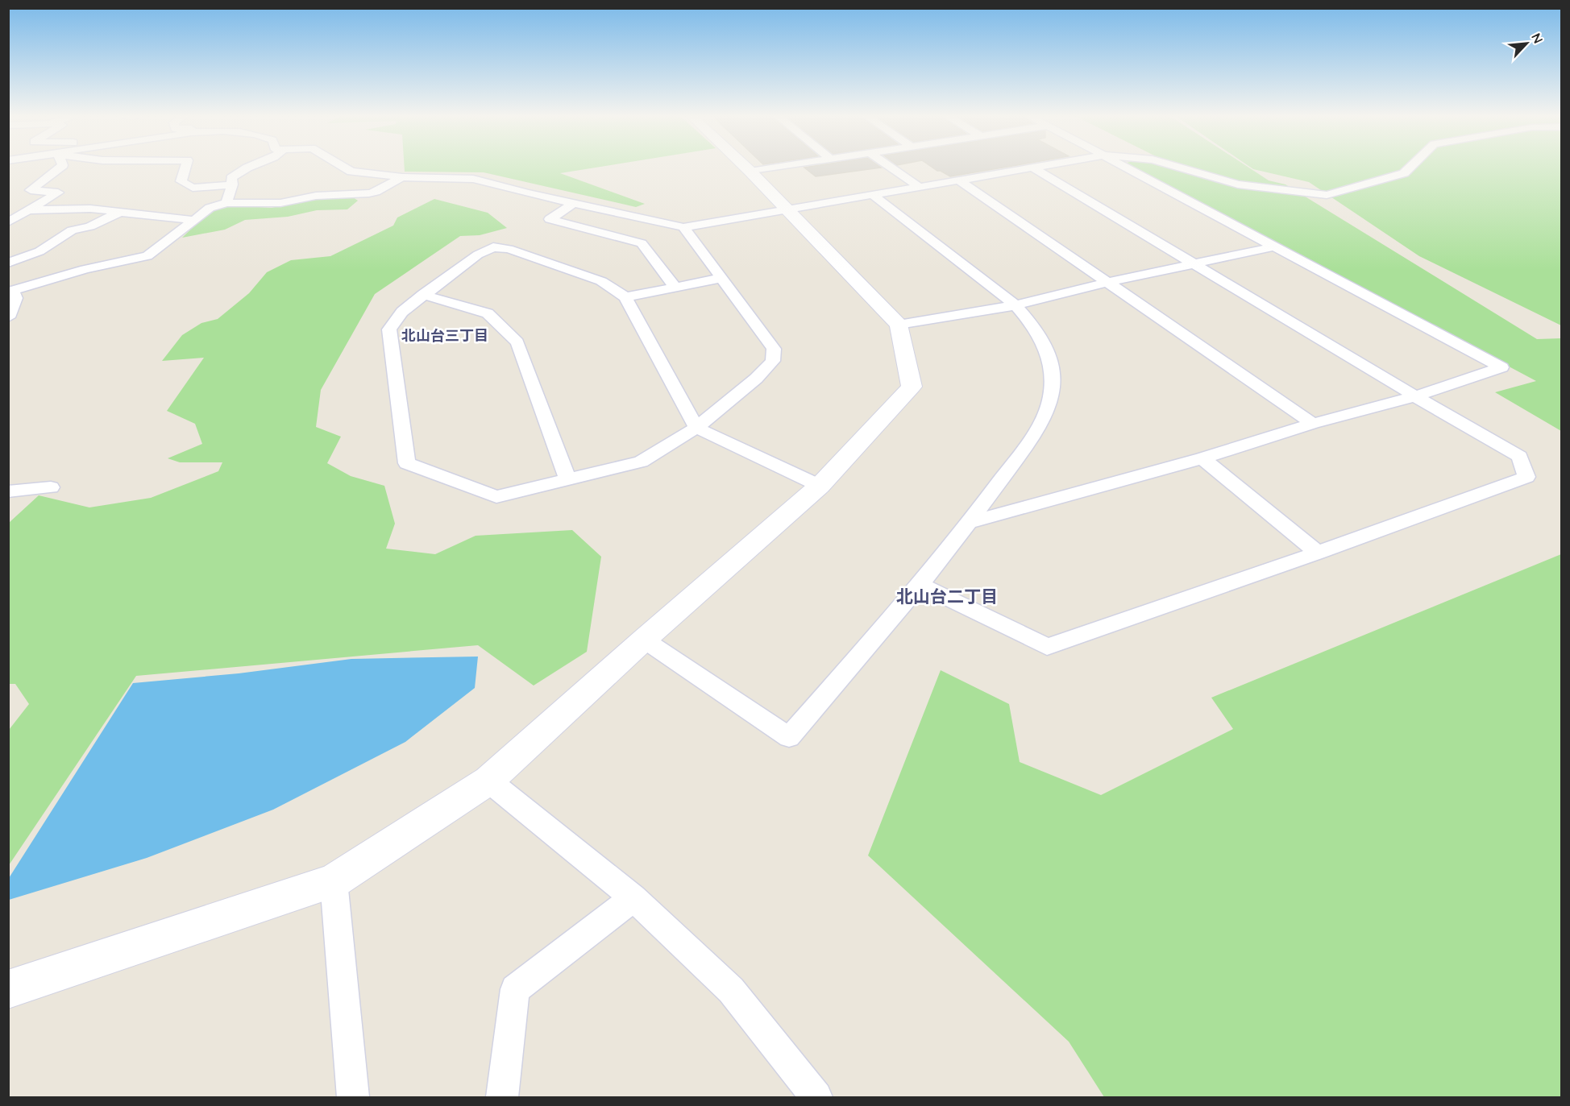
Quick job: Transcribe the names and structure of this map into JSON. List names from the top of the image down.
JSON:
{
  "districts": ["北山台三丁目", "北山台二丁目"],
  "north": "top right"
}
